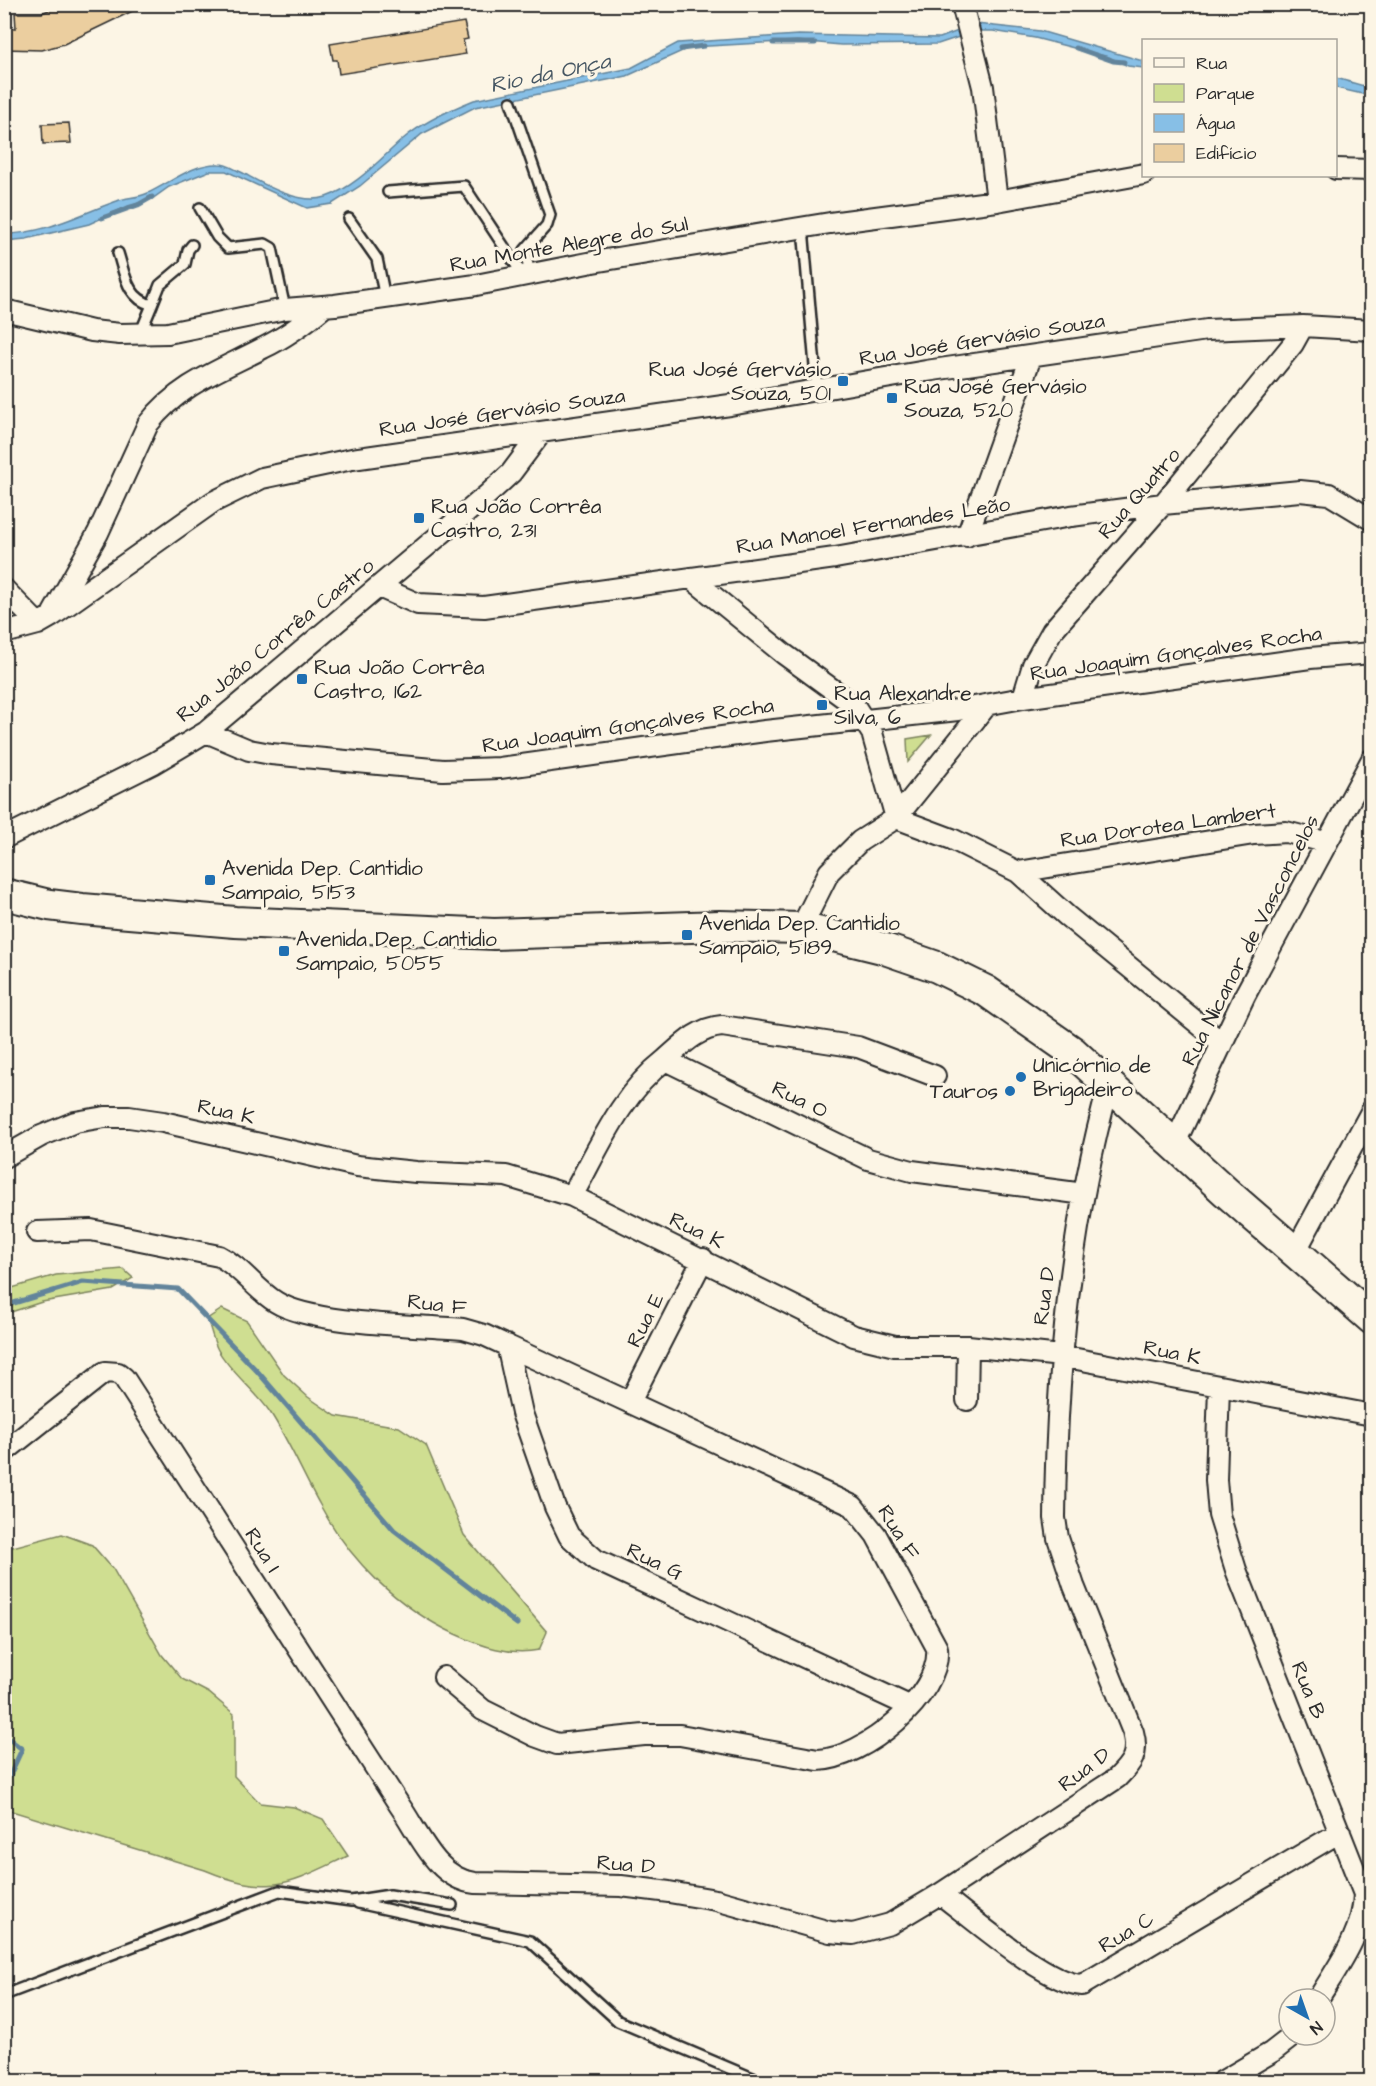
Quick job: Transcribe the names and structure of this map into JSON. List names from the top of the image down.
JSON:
{
  "streets": {
    "street": [
      "Rua Monte Alegre do Sul",
      "Rua José Gervásio Souza",
      "Rua Quatro",
      "Rua Manoel Fernandes Leão",
      "Rua João Corrêa Castro",
      "Rua Joaquim Gonçalves Rocha",
      "Rua Dorotea Lambert",
      "Rua Nicanor de Vasconcelos",
      "Rua O",
      "Rua K",
      "Rua D",
      "Rua F",
      "Rua E",
      "Rua I",
      "Rua G",
      "Rua B",
      "Rua C"
    ]
  },
  "crossings": [
    ["Rua José Gervásio Souza", "Rua Quatro"],
    ["Rua José Gervásio Souza", "Rua João Corrêa Castro"],
    ["Rua Quatro", "Rua Manoel Fernandes Leão"],
    ["Rua Quatro", "Rua Joaquim Gonçalves Rocha"],
    ["Rua Manoel Fernandes Leão", "Rua João Corrêa Castro"],
    ["Rua João Corrêa Castro", "Rua Joaquim Gonçalves Rocha"],
    ["Rua Dorotea Lambert", "Rua Nicanor de Vasconcelos"],
    ["Rua O", "Rua D"],
    ["Rua K", "Rua D"],
    ["Rua K", "Rua E"],
    ["Rua K", "Rua B"],
    ["Rua D", "Rua I"],
    ["Rua D", "Rua C"],
    ["Rua F", "Rua E"],
    ["Rua F", "Rua G"],
    ["Rua B", "Rua C"]
  ],
  "water": ["Rio da Onça"],
  "places": {
    "transit": [
      "Rua José Gervásio Souza, 501",
      "Rua José Gervásio Souza, 520",
      "Rua João Corrêa Castro, 231",
      "Rua João Corrêa Castro, 162",
      "Rua Alexandre Silva, 6",
      "Avenida Dep. Cantidio Sampaio, 5153",
      "Avenida Dep. Cantidio Sampaio, 5189",
      "Avenida Dep. Cantidio Sampaio, 5055"
    ],
    "other": ["Unicórnio de Brigadeiro", "Tauros"]
  },
  "legend": [
    "Rua",
    "Parque",
    "Água",
    "Edifício"
  ],
  "north": "bottom right"
}
